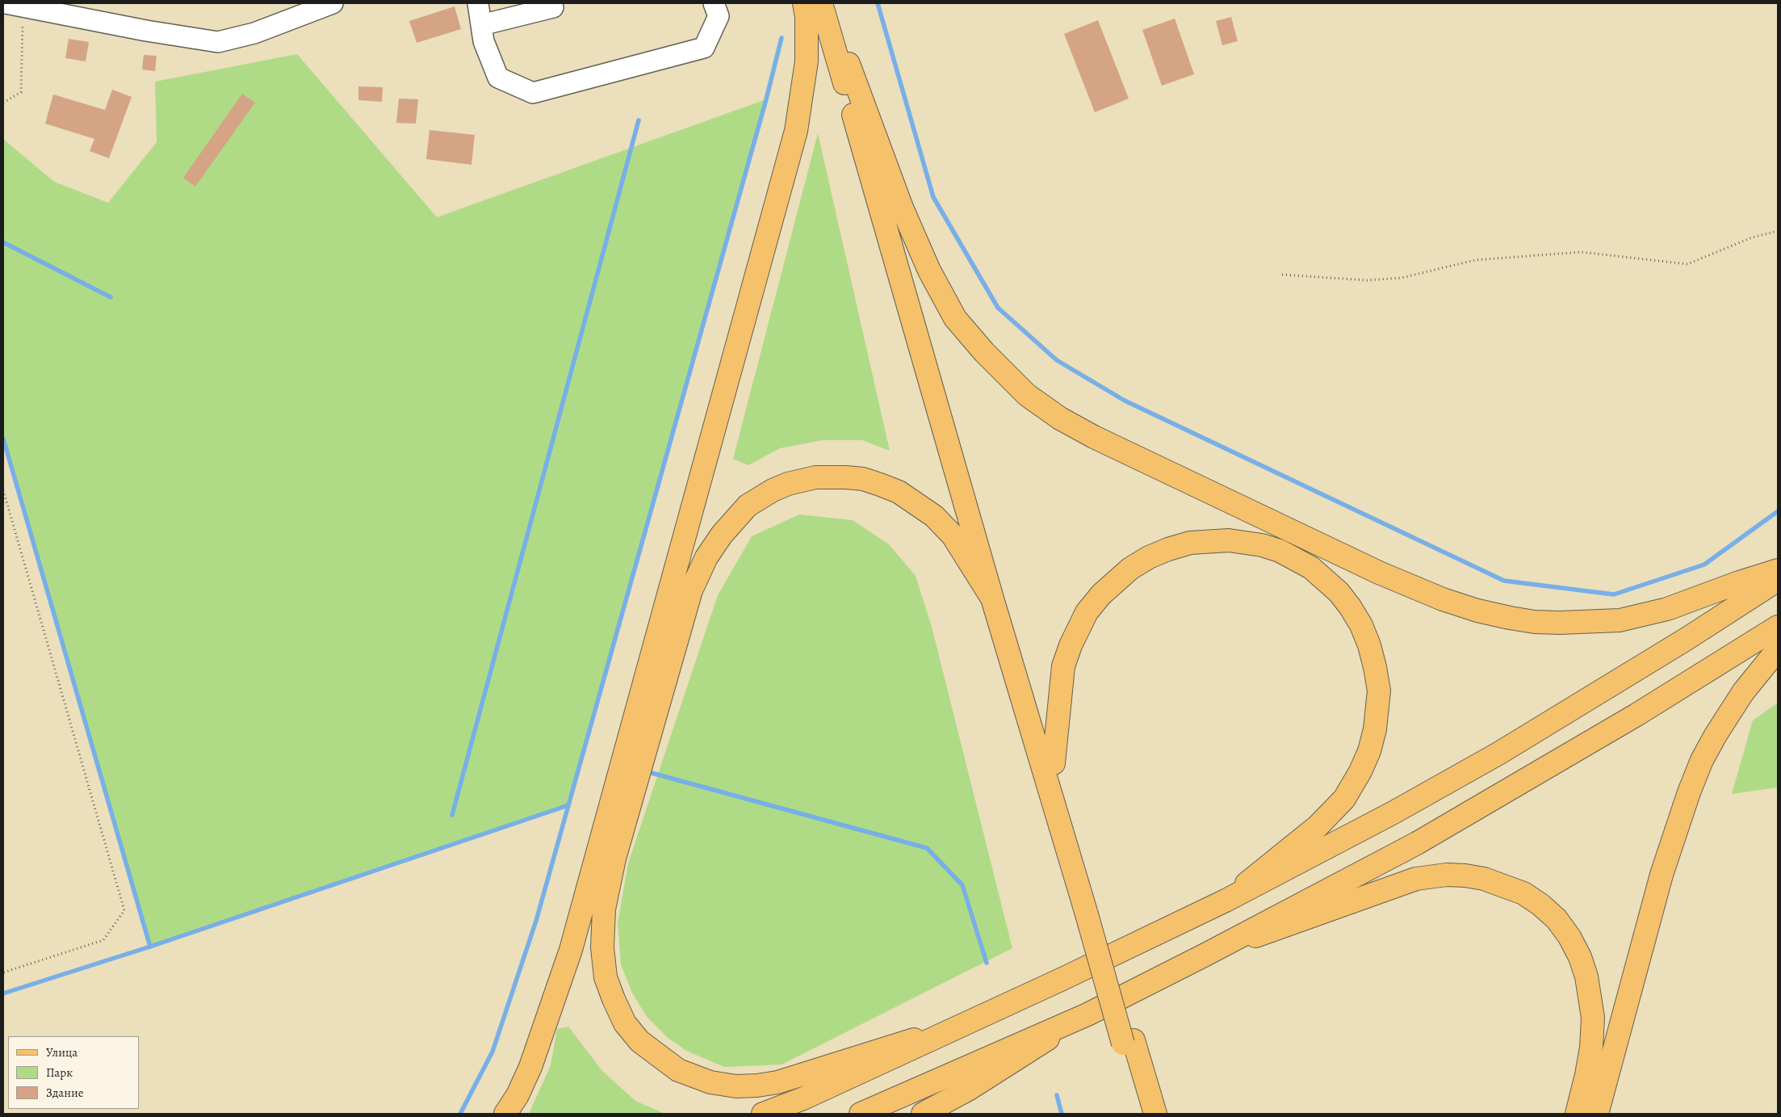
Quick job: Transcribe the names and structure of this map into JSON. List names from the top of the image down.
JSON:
{
  "legend": ["Улица", "Парк", "Здание"]
}
